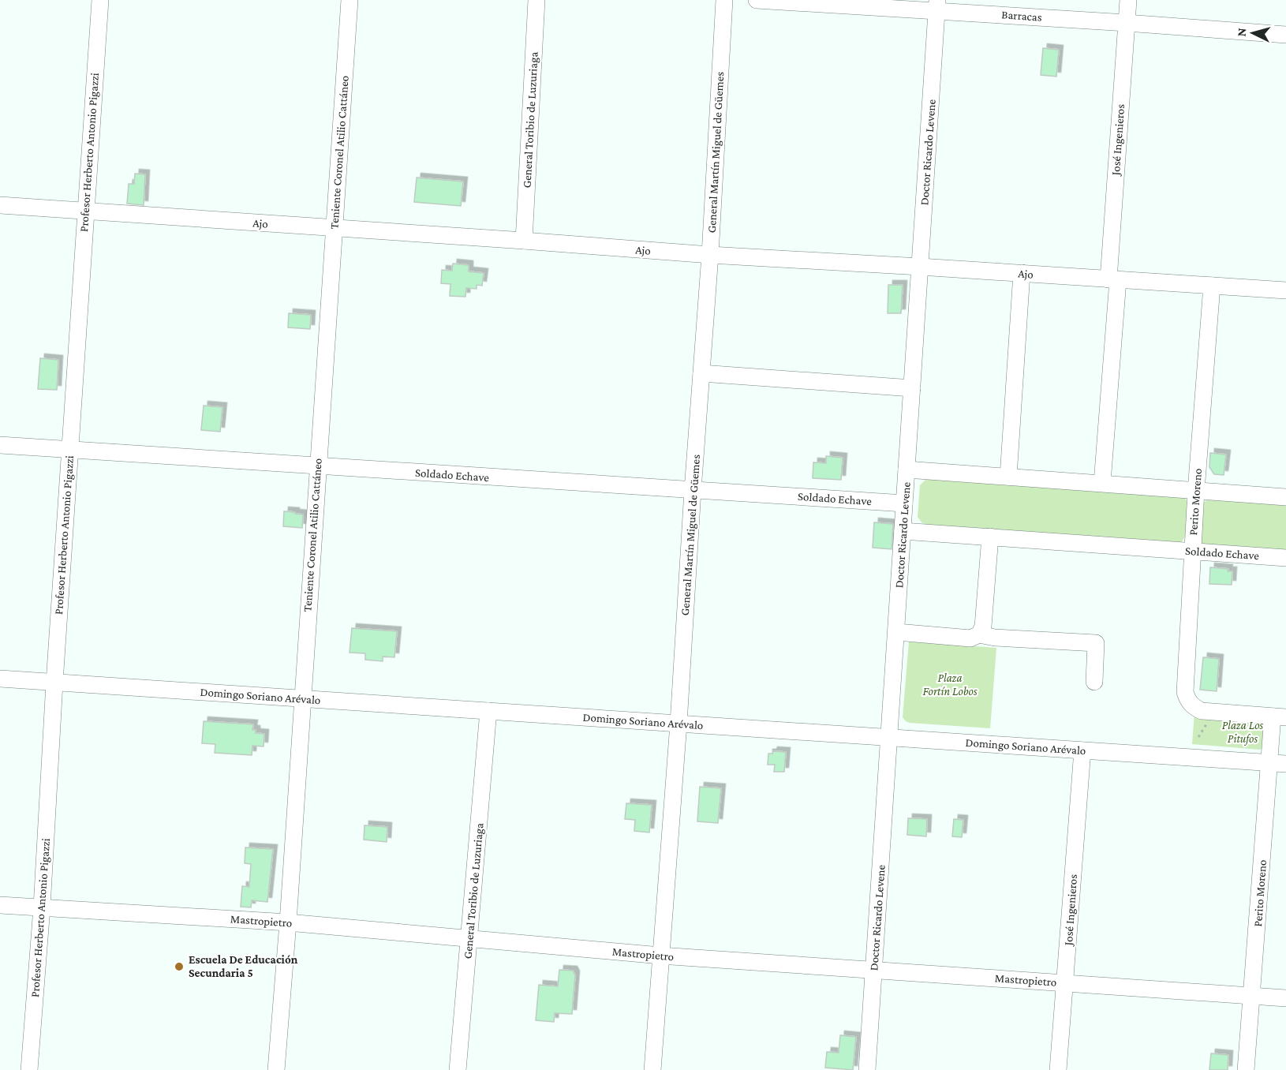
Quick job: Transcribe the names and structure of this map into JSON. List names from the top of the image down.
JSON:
{
  "streets": {
    "street": [
      "Barracas",
      "General Toribio de Luzuriaga",
      "José Ingenieros",
      "Profesor Herberto Antonio Pigazzi",
      "Teniente Coronel Atilio Cattáneo",
      "General Martín Miguel de Güemes",
      "Doctor Ricardo Levene",
      "Ajo",
      "Soldado Echave",
      "Perito Moreno",
      "Domingo Soriano Arévalo",
      "Mastropietro"
    ]
  },
  "crossings": [
    ["Barracas", "José Ingenieros"],
    ["Barracas", "Doctor Ricardo Levene"],
    ["General Toribio de Luzuriaga", "Ajo"],
    ["General Toribio de Luzuriaga", "Domingo Soriano Arévalo"],
    ["General Toribio de Luzuriaga", "Mastropietro"],
    ["José Ingenieros", "Ajo"],
    ["José Ingenieros", "Domingo Soriano Arévalo"],
    ["José Ingenieros", "Mastropietro"],
    ["Profesor Herberto Antonio Pigazzi", "Ajo"],
    ["Profesor Herberto Antonio Pigazzi", "Soldado Echave"],
    ["Profesor Herberto Antonio Pigazzi", "Domingo Soriano Arévalo"],
    ["Profesor Herberto Antonio Pigazzi", "Mastropietro"],
    ["Teniente Coronel Atilio Cattáneo", "Ajo"],
    ["Teniente Coronel Atilio Cattáneo", "Soldado Echave"],
    ["Teniente Coronel Atilio Cattáneo", "Domingo Soriano Arévalo"],
    ["Teniente Coronel Atilio Cattáneo", "Mastropietro"],
    ["General Martín Miguel de Güemes", "Ajo"],
    ["General Martín Miguel de Güemes", "Soldado Echave"],
    ["General Martín Miguel de Güemes", "Domingo Soriano Arévalo"],
    ["General Martín Miguel de Güemes", "Mastropietro"],
    ["Doctor Ricardo Levene", "Ajo"],
    ["Doctor Ricardo Levene", "Soldado Echave"],
    ["Doctor Ricardo Levene", "Domingo Soriano Arévalo"],
    ["Doctor Ricardo Levene", "Mastropietro"],
    ["Ajo", "Perito Moreno"],
    ["Soldado Echave", "Perito Moreno"],
    ["Perito Moreno", "Domingo Soriano Arévalo"],
    ["Perito Moreno", "Mastropietro"]
  ],
  "parks": ["Plaza Fortín Lobos", "Plaza Los Pitufos"],
  "places": ["Escuela De Educación Secundaria 5"],
  "north": "left"
}
